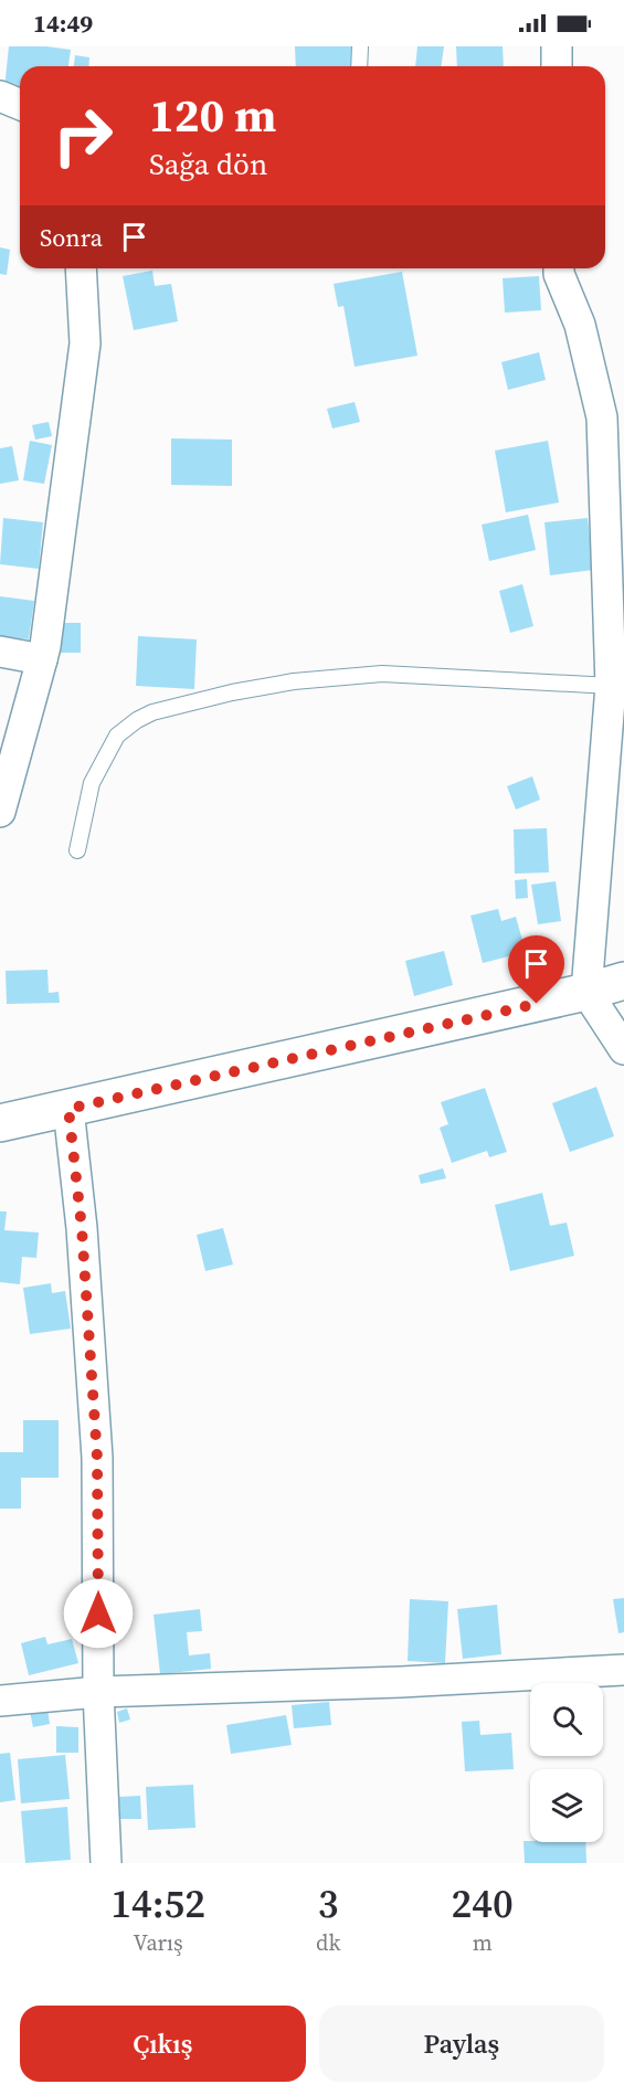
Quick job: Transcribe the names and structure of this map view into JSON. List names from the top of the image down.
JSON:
{
  "page": {
    "status": "14:49",
    "turn": ["120 m", "Sağa dön"],
    "then": "Sonra",
    "eta": [
      "14:52",
      "Varış",
      "3",
      "dk",
      "240",
      "m"
    ],
    "buttons": ["Çıkış", "Paylaş"]
  }
}
